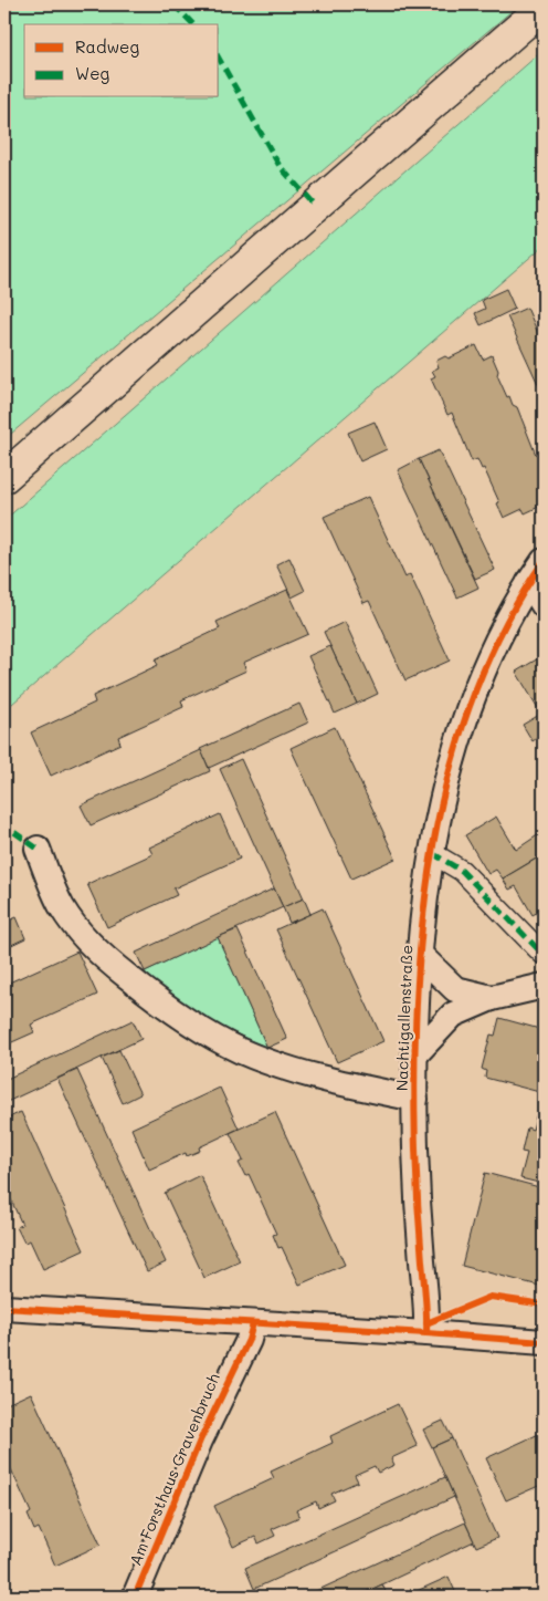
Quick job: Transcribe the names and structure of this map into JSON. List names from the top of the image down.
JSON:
{
  "streets": {
    "street": ["Nachtigallenstraße", "Am Forsthaus Gravenbruch"]
  },
  "legend": ["Radweg", "Weg"]
}
